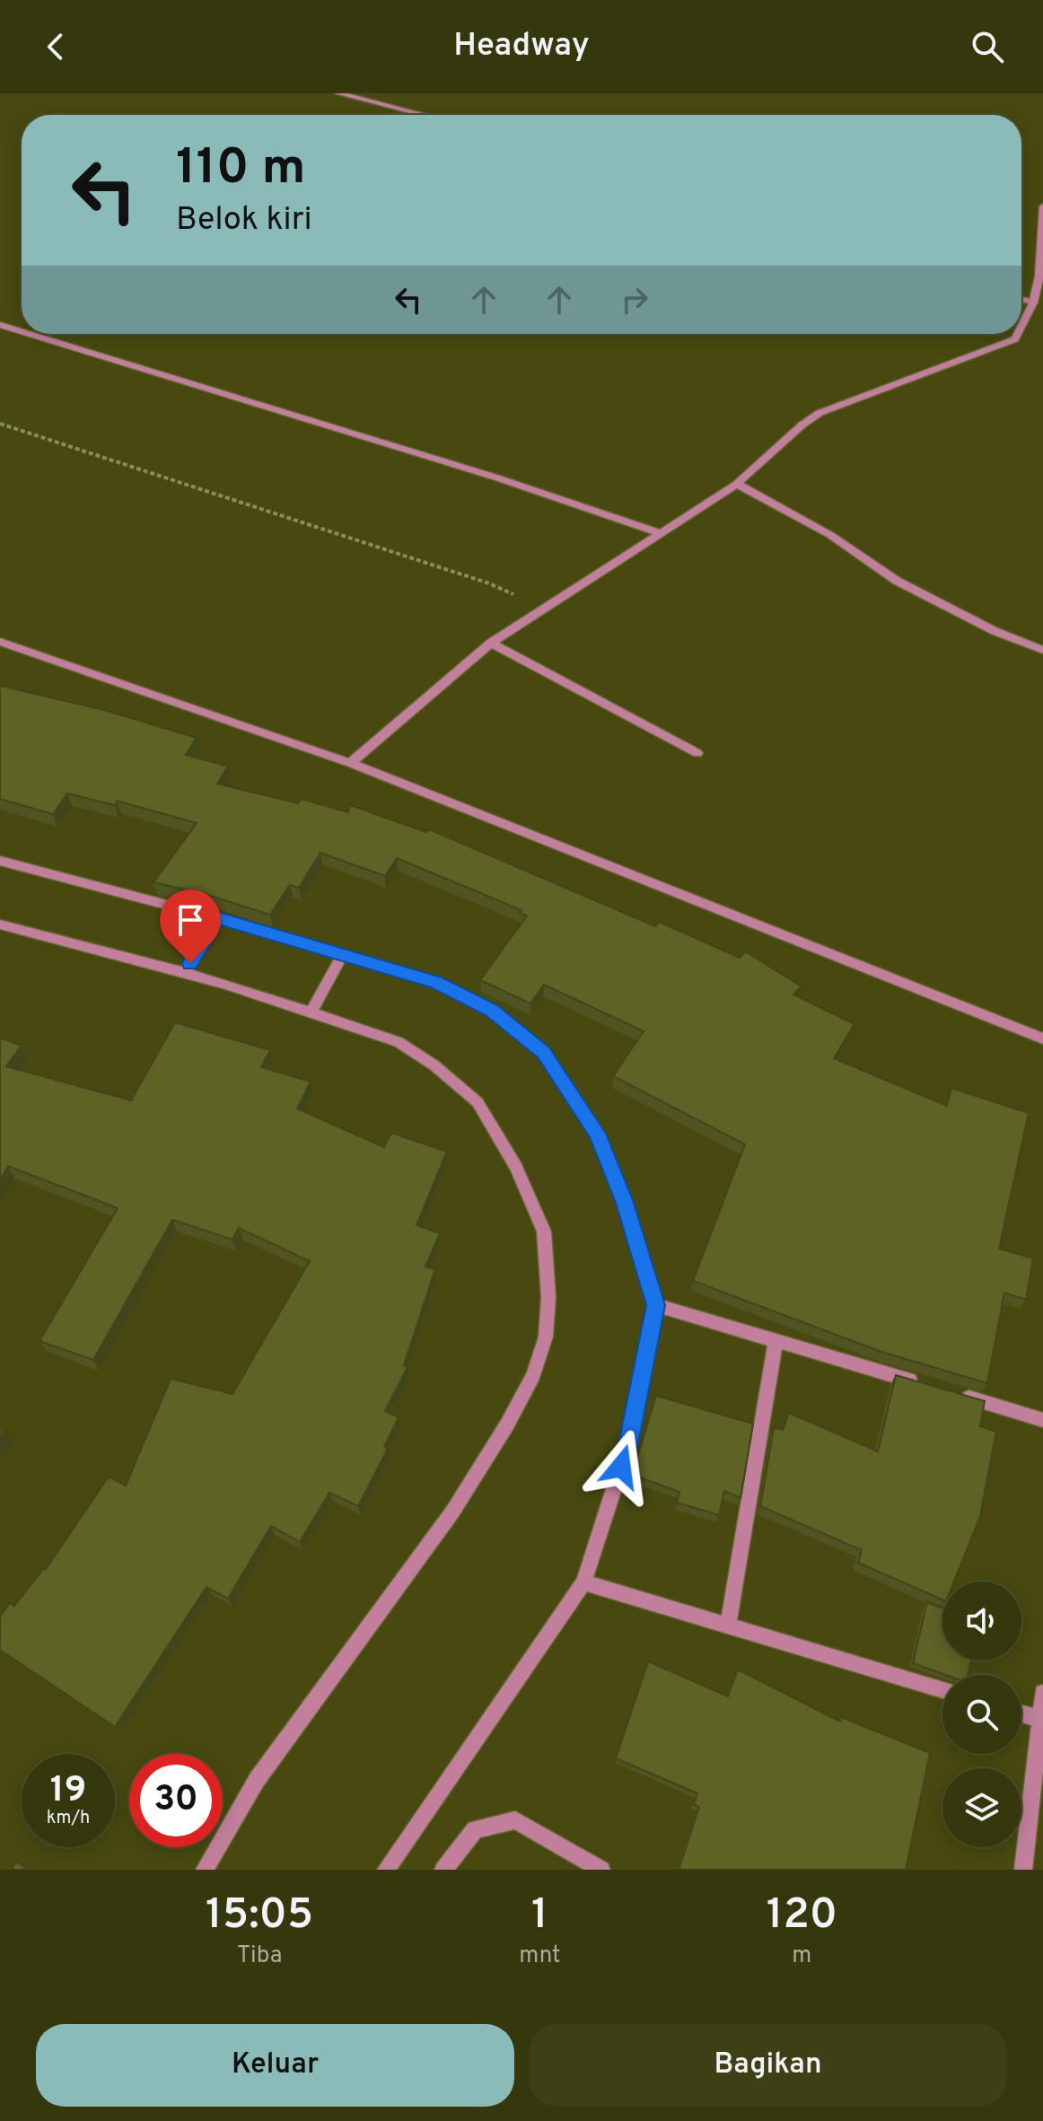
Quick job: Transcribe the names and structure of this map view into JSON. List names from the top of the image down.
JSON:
{
  "page": {
    "header": "Headway",
    "turn": ["110 m", "Belok kiri"],
    "speed": "19 km/h",
    "limit": "30",
    "eta": [
      "15:05",
      "Tiba",
      "1",
      "mnt",
      "120",
      "m"
    ],
    "buttons": ["Keluar", "Bagikan"]
  }
}
